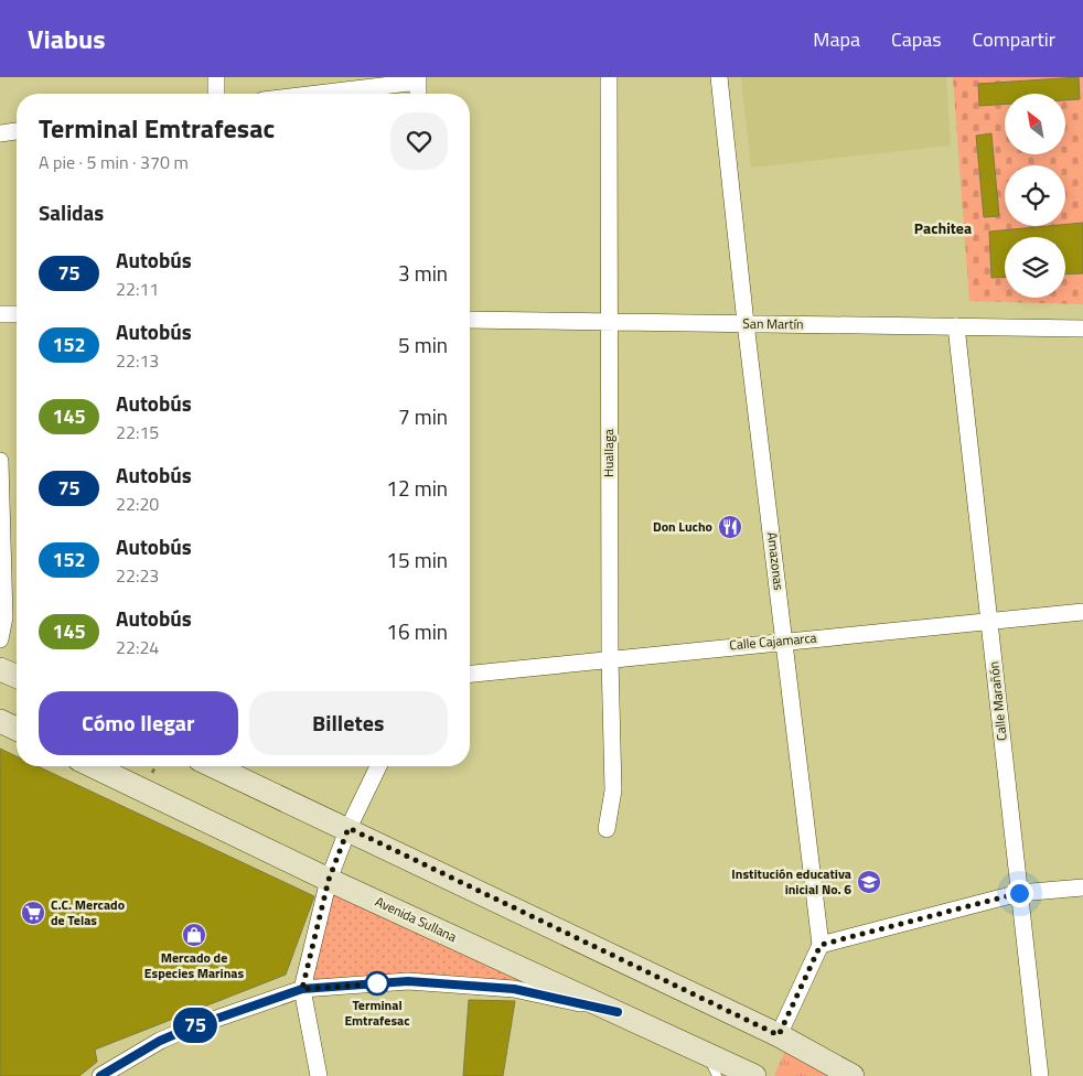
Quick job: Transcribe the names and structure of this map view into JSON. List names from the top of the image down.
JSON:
{
  "streets": {
    "main road": ["Avenida Sullana"],
    "street": [
      "San Martín",
      "Huallaga",
      "Amazonas",
      "Calle Cajamarca",
      "Calle Marañón"
    ]
  },
  "crossings": [
    ["San Martín", "Huallaga"],
    ["San Martín", "Amazonas"],
    ["San Martín", "Calle Marañón"],
    ["Huallaga", "Calle Cajamarca"],
    ["Amazonas", "Calle Cajamarca"],
    ["Calle Cajamarca", "Calle Marañón"]
  ],
  "districts": ["Pachitea"],
  "places": {
    "restaurant": ["Don Lucho"],
    "school or university": ["Institución educativa inicial No. 6"],
    "supermarket": ["C.C. Mercado de Telas"],
    "shop": ["Mercado de Especies Marinas"],
    "other": ["Terminal Emtrafesac"]
  },
  "lines": ["bus line 75"],
  "north": "top left",
  "page": {
    "header": "Viabus",
    "nav": ["Mapa", "Capas", "Compartir"],
    "on_map": "75",
    "heading": [
      ["Terminal Emtrafesac", "A pie · 5 min · 370 m"],
      "Salidas"
    ],
    "list": [
      {
        "mark": "75",
        "name": "Autobús",
        "note": "22:11",
        "value": "3 min"
      },
      {
        "mark": "152",
        "name": "Autobús",
        "note": "22:13",
        "value": "5 min"
      },
      {
        "mark": "145",
        "name": "Autobús",
        "note": "22:15",
        "value": "7 min"
      },
      {
        "mark": "75",
        "name": "Autobús",
        "note": "22:20",
        "value": "12 min"
      },
      {
        "mark": "152",
        "name": "Autobús",
        "note": "22:23",
        "value": "15 min"
      },
      {
        "mark": "145",
        "name": "Autobús",
        "note": "22:24",
        "value": "16 min"
      }
    ],
    "buttons": ["Cómo llegar", "Billetes"]
  }
}
